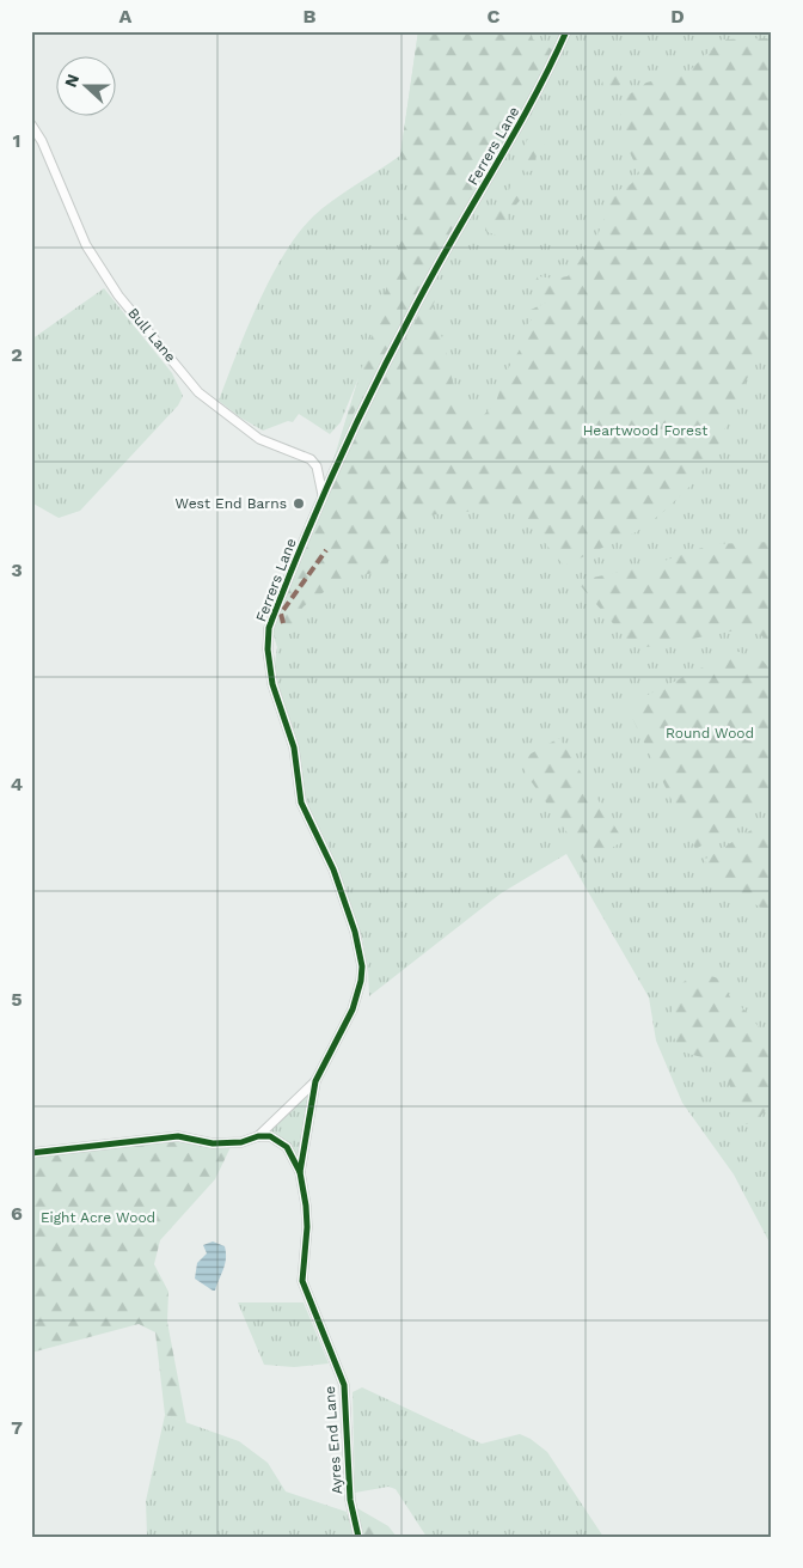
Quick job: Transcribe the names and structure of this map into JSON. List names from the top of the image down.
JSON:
{
  "streets": {
    "street": ["Ferrers Lane", "Bull Lane", "Ayres End Lane"]
  },
  "crossings": [
    ["Ferrers Lane", "Bull Lane"],
    ["Ferrers Lane", "Ayres End Lane"]
  ],
  "parks": ["Heartwood Forest", "Round Wood", "Eight Acre Wood"],
  "places": ["West End Barns"],
  "north": "left",
  "grid": {
    "columns": [
      "A",
      "B",
      "C",
      "D"
    ],
    "rows": [
      "1",
      "2",
      "3",
      "4",
      "5",
      "6",
      "7"
    ]
  }
}
